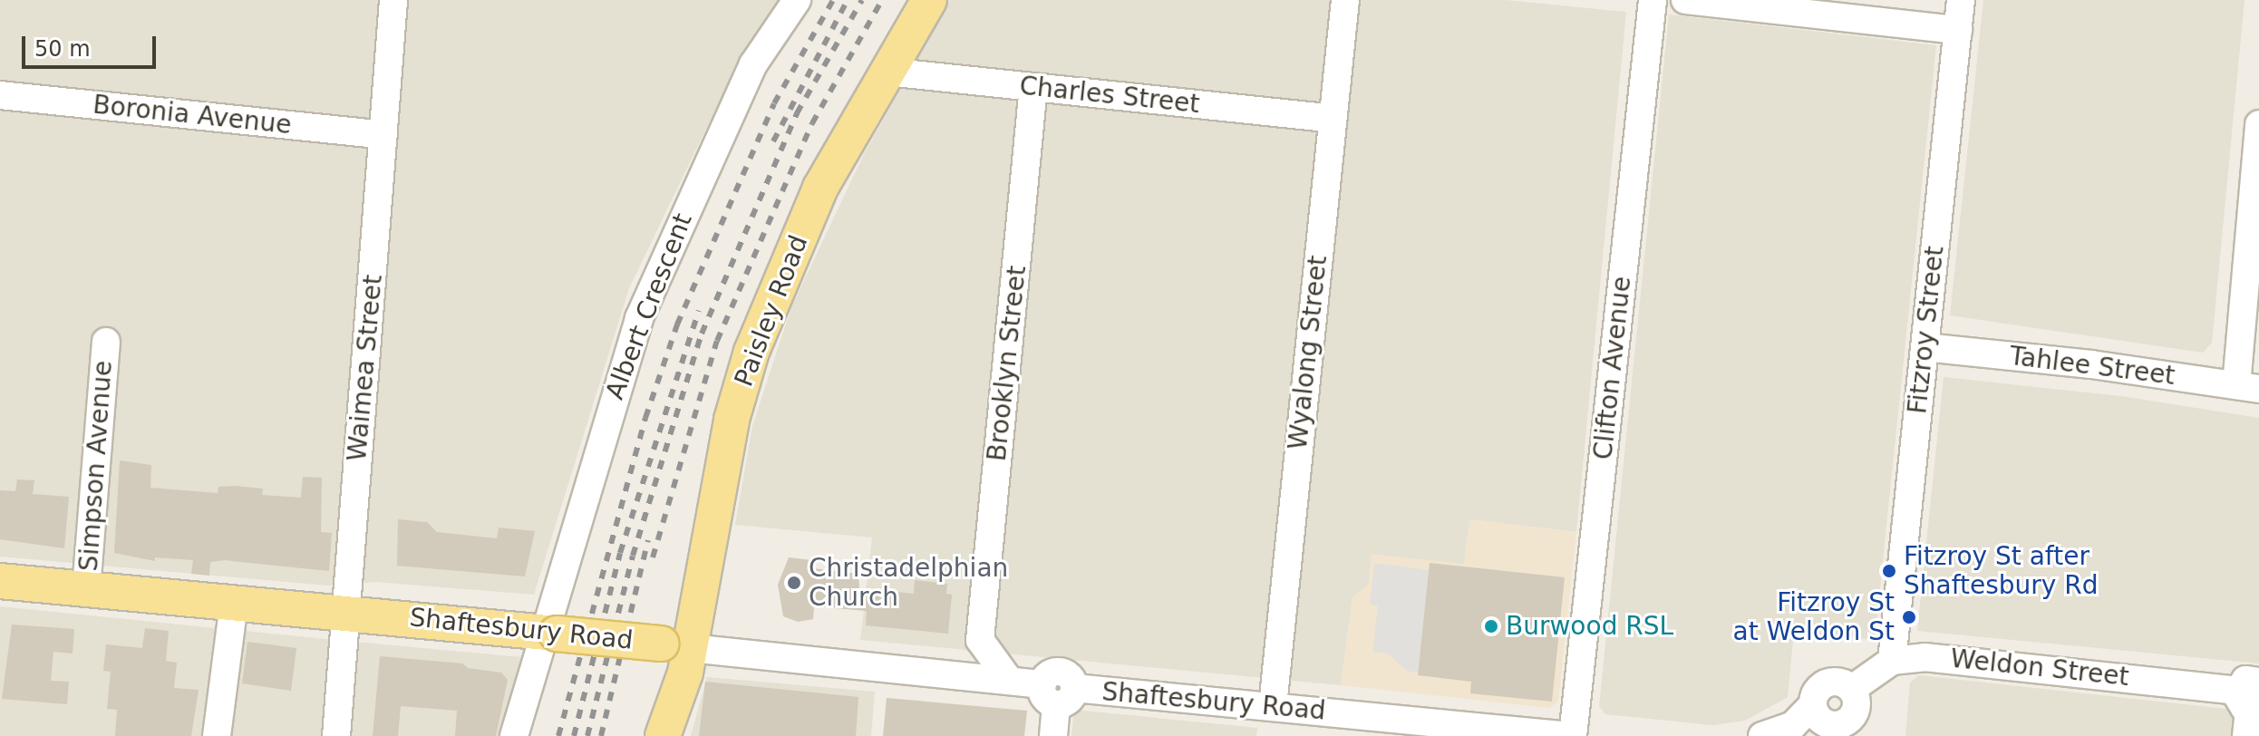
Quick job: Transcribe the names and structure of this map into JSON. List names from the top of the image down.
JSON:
{
  "streets": {
    "main road": ["Paisley Road", "Shaftesbury Road"],
    "street": [
      "Charles Street",
      "Boronia Avenue",
      "Albert Crescent",
      "Fitzroy Street",
      "Wyalong Street",
      "Brooklyn Street",
      "Tahlee Street",
      "Waimea Street",
      "Clifton Avenue",
      "Simpson Avenue",
      "Weldon Street"
    ]
  },
  "crossings": [
    ["Charles Street", "Paisley Road"],
    ["Charles Street", "Wyalong Street"],
    ["Charles Street", "Brooklyn Street"],
    ["Boronia Avenue", "Waimea Street"],
    ["Albert Crescent", "Shaftesbury Road"],
    ["Paisley Road", "Shaftesbury Road"],
    ["Fitzroy Street", "Tahlee Street"],
    ["Fitzroy Street", "Weldon Street"],
    ["Wyalong Street", "Shaftesbury Road"],
    ["Waimea Street", "Shaftesbury Road"],
    ["Clifton Avenue", "Shaftesbury Road"],
    ["Simpson Avenue", "Shaftesbury Road"]
  ],
  "places": [
    "Fitzroy St after Shaftesbury Rd",
    "Christadelphian Church",
    "Fitzroy St at Weldon St",
    "Burwood RSL"
  ],
  "scale_bar": "50 m"
}
